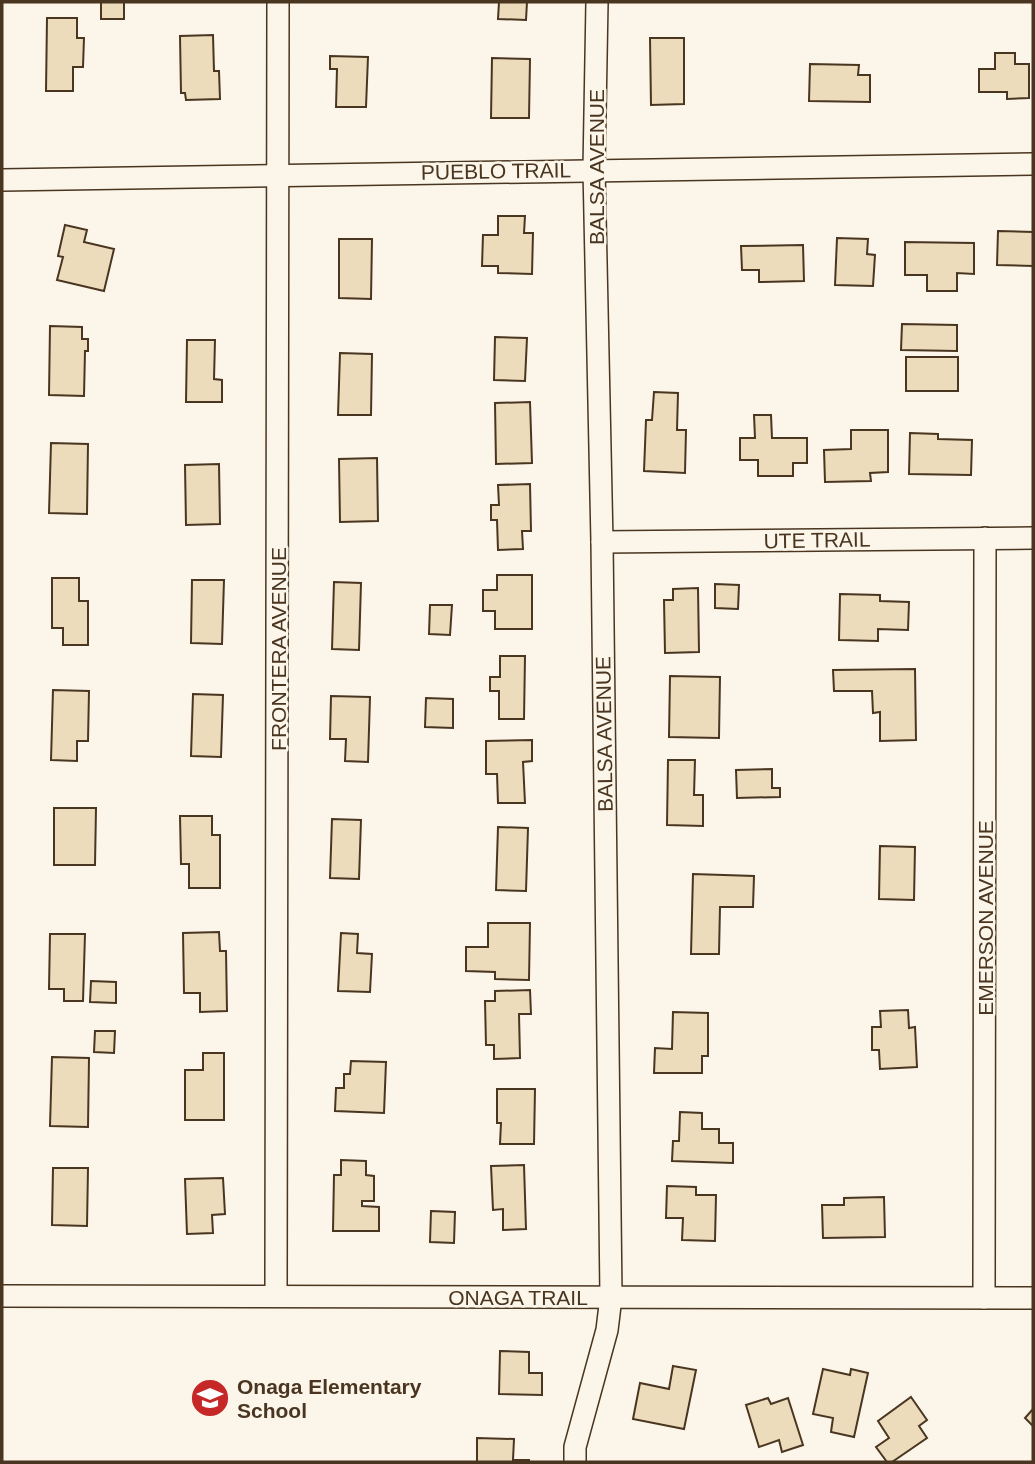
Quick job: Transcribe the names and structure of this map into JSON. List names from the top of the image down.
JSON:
{
  "streets": {
    "street": [
      "BALSA AVENUE",
      "PUEBLO TRAIL",
      "UTE TRAIL",
      "FRONTERA AVENUE",
      "EMERSON AVENUE",
      "ONAGA TRAIL"
    ]
  },
  "crossings": [
    ["BALSA AVENUE", "PUEBLO TRAIL"],
    ["BALSA AVENUE", "UTE TRAIL"],
    ["BALSA AVENUE", "ONAGA TRAIL"],
    ["PUEBLO TRAIL", "FRONTERA AVENUE"],
    ["UTE TRAIL", "EMERSON AVENUE"],
    ["FRONTERA AVENUE", "ONAGA TRAIL"],
    ["EMERSON AVENUE", "ONAGA TRAIL"]
  ],
  "places": {
    "school or university": ["Onaga Elementary School"]
  }
}
